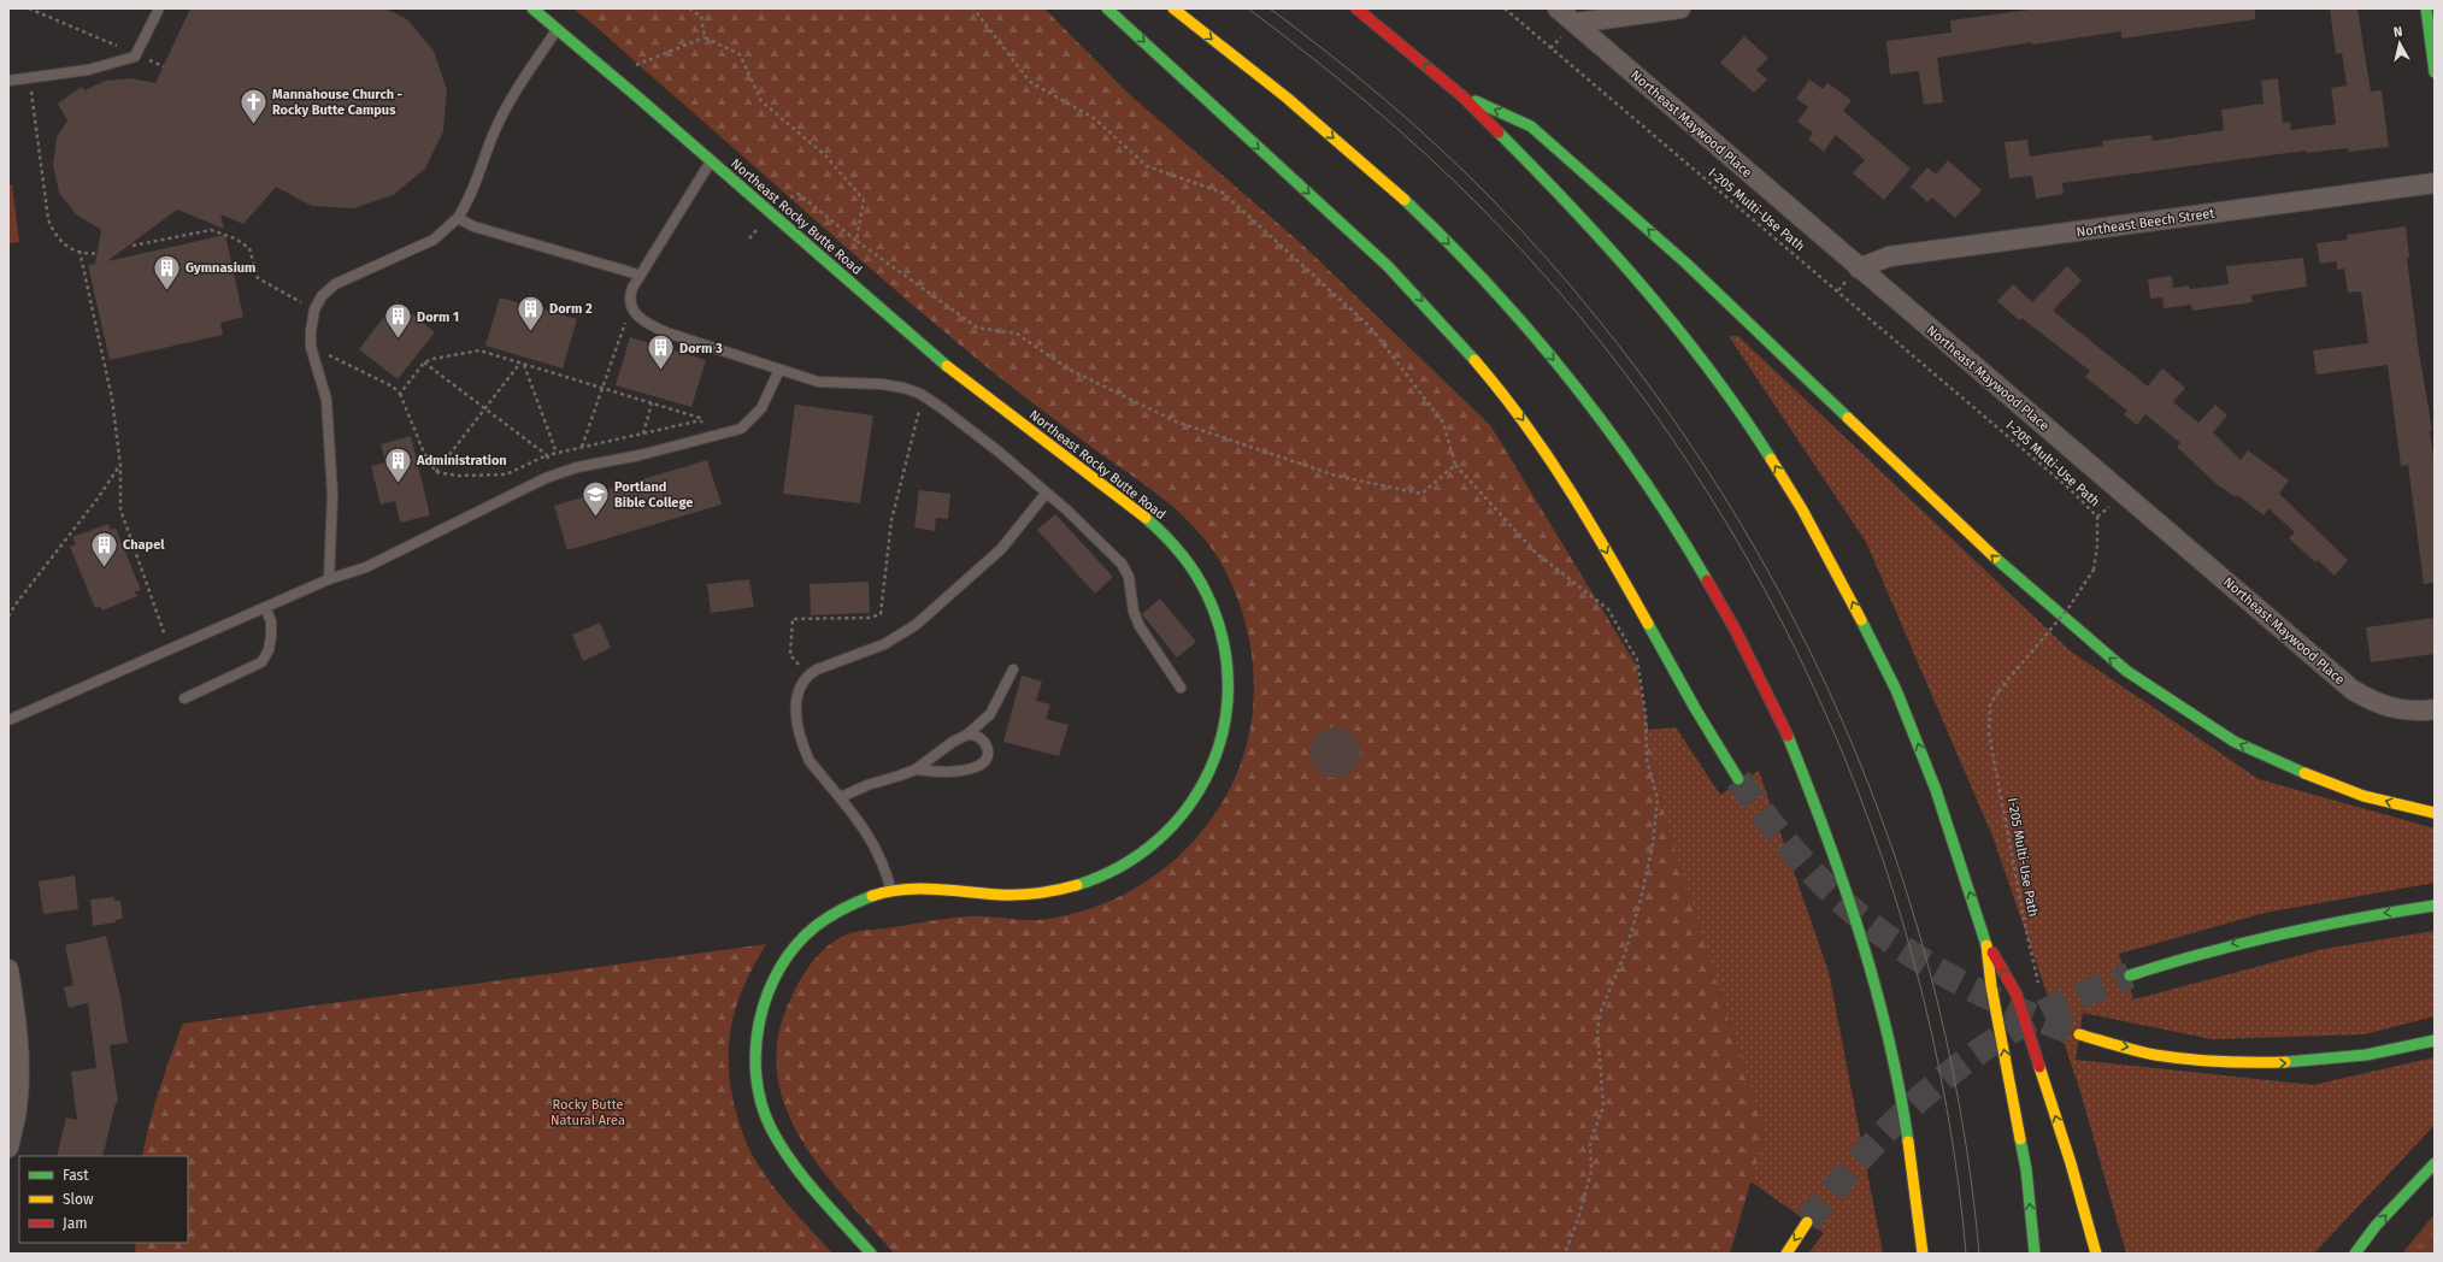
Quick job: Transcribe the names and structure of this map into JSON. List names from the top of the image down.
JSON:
{
  "streets": {
    "main road": ["Northeast Rocky Butte Road"],
    "street": ["Northeast Maywood Place", "Northeast Beech Street"],
    "path": ["I-205 Multi-Use Path"]
  },
  "crossings": [
    ["Northeast Maywood Place", "Northeast Beech Street"]
  ],
  "parks": ["Rocky Butte Natural Area"],
  "places": {
    "church": ["Mannahouse Church - Rocky Butte Campus"],
    "building": [
      "Gymnasium",
      "Dorm 2",
      "Dorm 1",
      "Dorm 3",
      "Administration",
      "Chapel"
    ],
    "school or university": ["Portland Bible College"]
  },
  "legend": ["Fast", "Slow", "Jam"],
  "north": "top"
}
